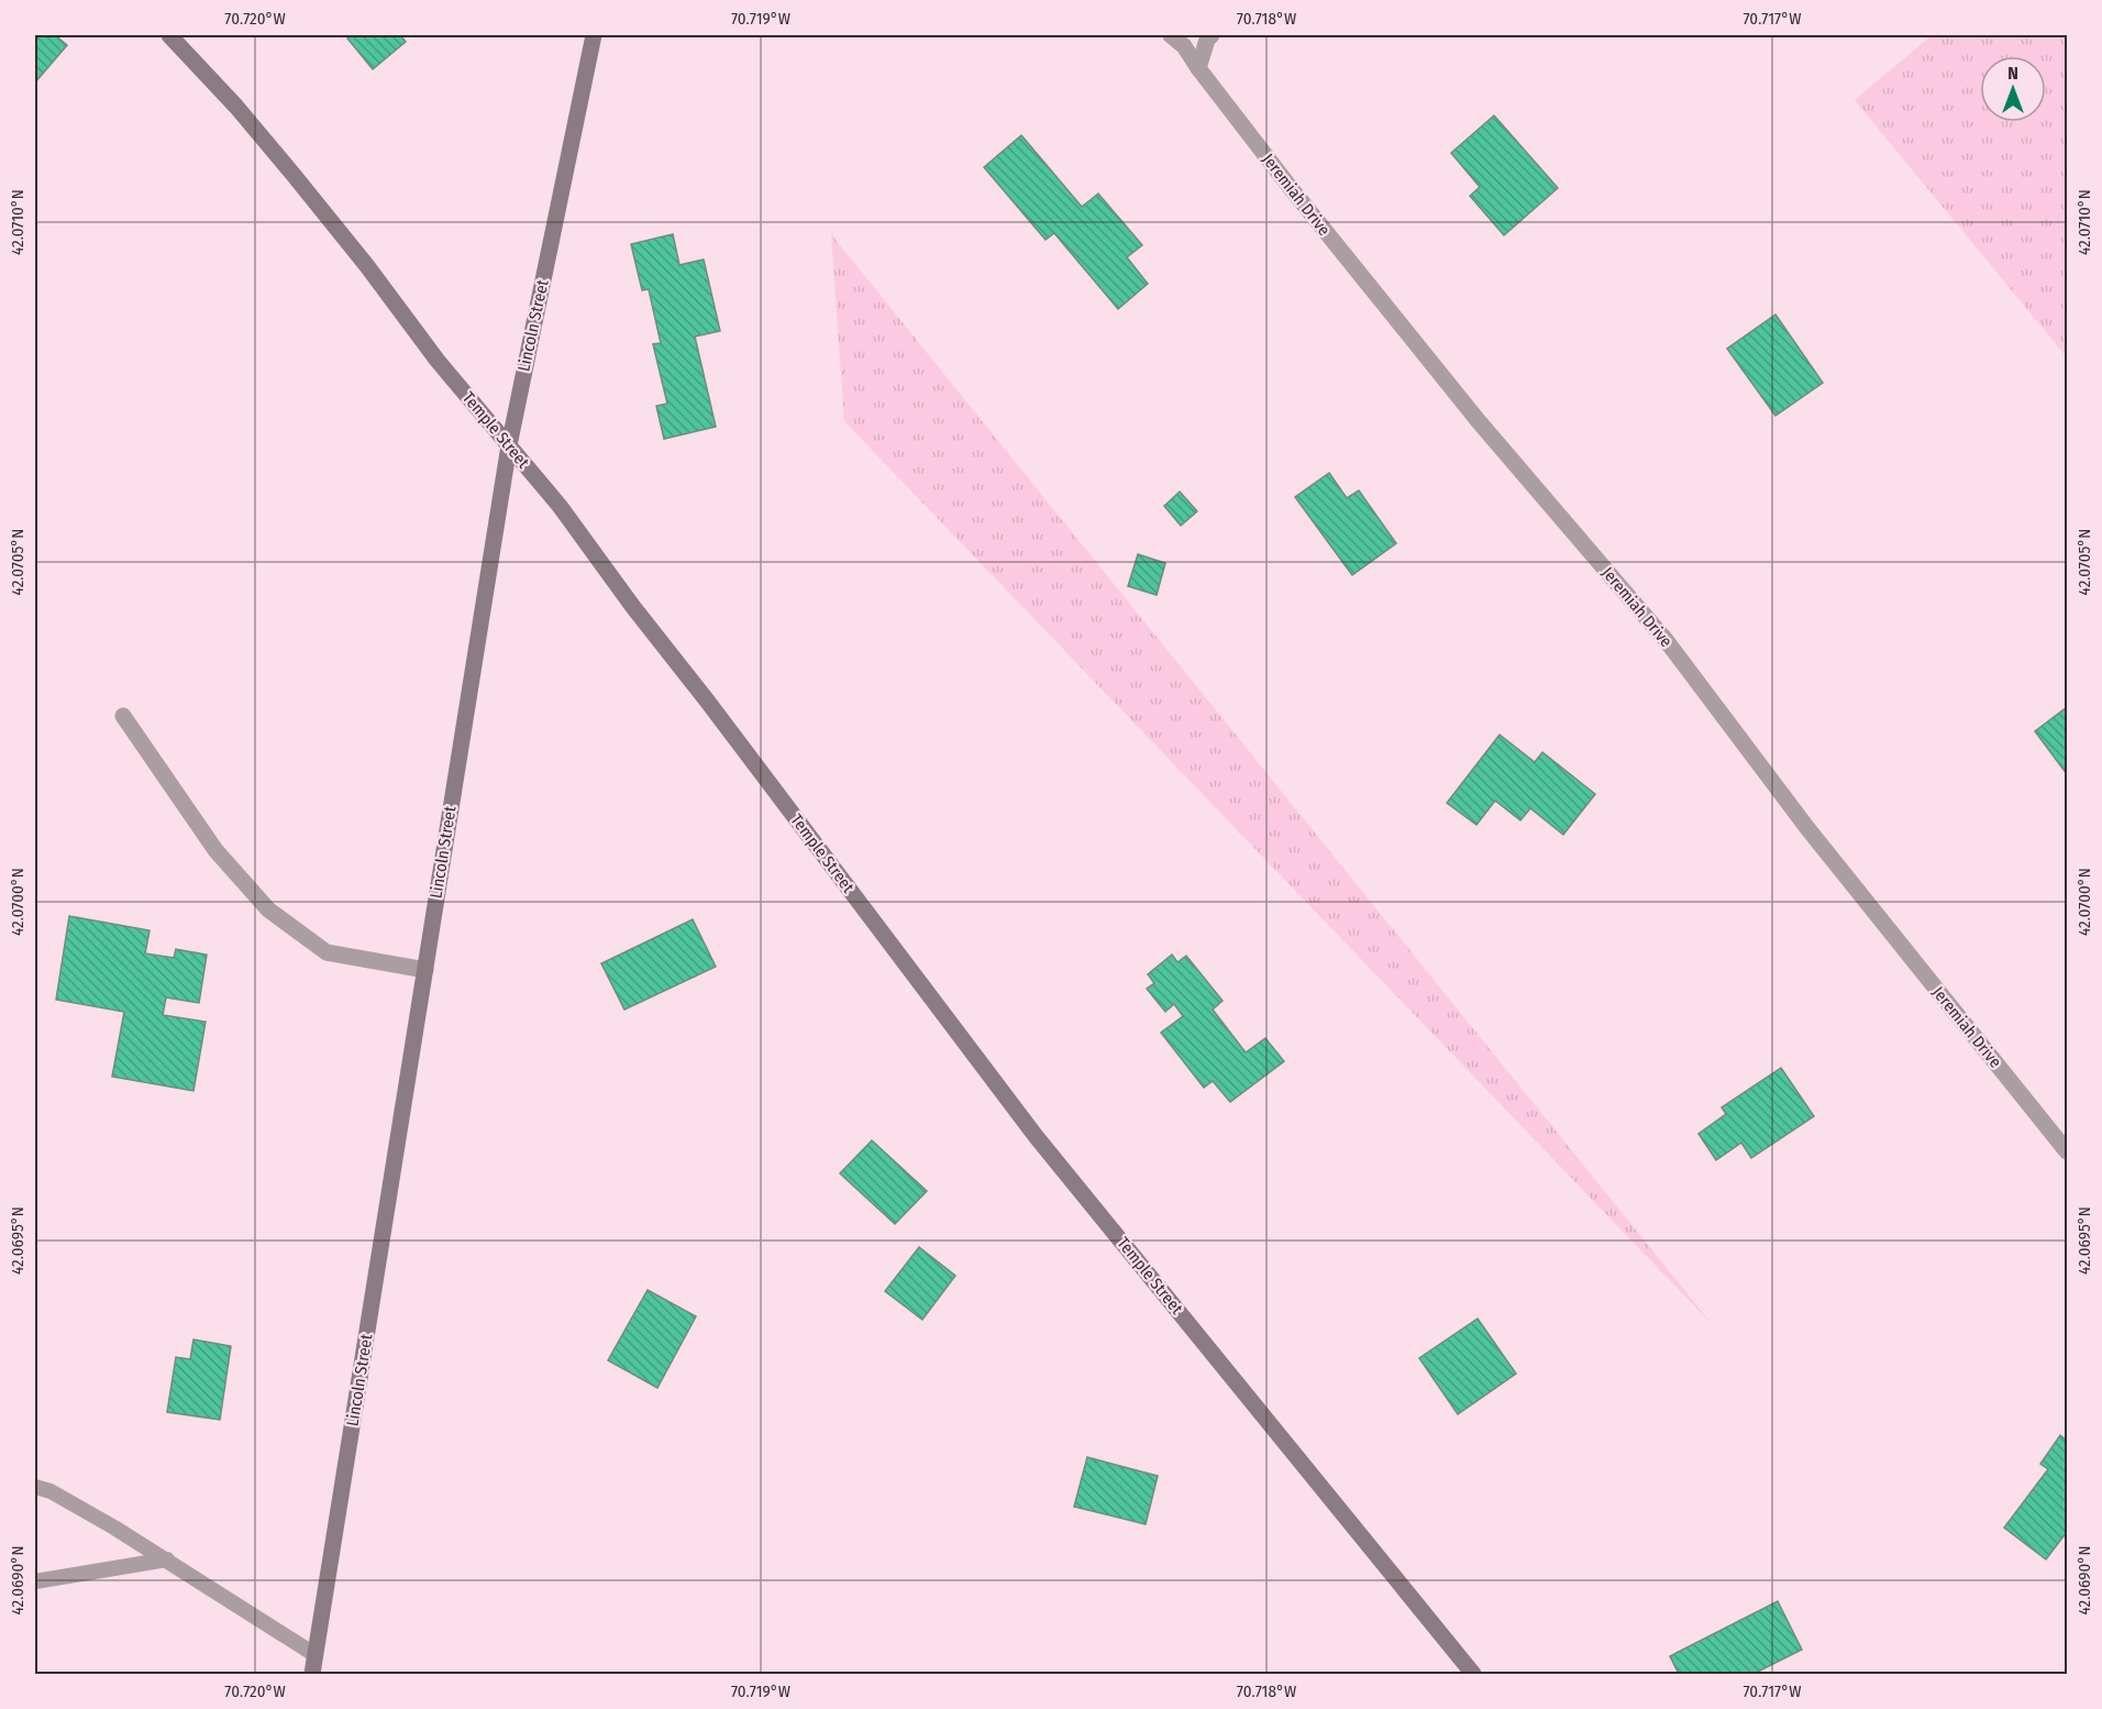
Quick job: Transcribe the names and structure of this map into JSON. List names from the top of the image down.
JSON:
{
  "streets": {
    "main road": ["Lincoln Street", "Temple Street"],
    "street": ["Jeremiah Drive"]
  },
  "crossings": [
    ["Lincoln Street", "Temple Street"]
  ],
  "north": "top",
  "coordinates": [
    "70.720°W",
    "70.719°W",
    "70.718°W",
    "70.717°W",
    "42.0710°N",
    "42.0705°N",
    "42.0700°N",
    "42.0695°N",
    "42.0690°N"
  ]
}
